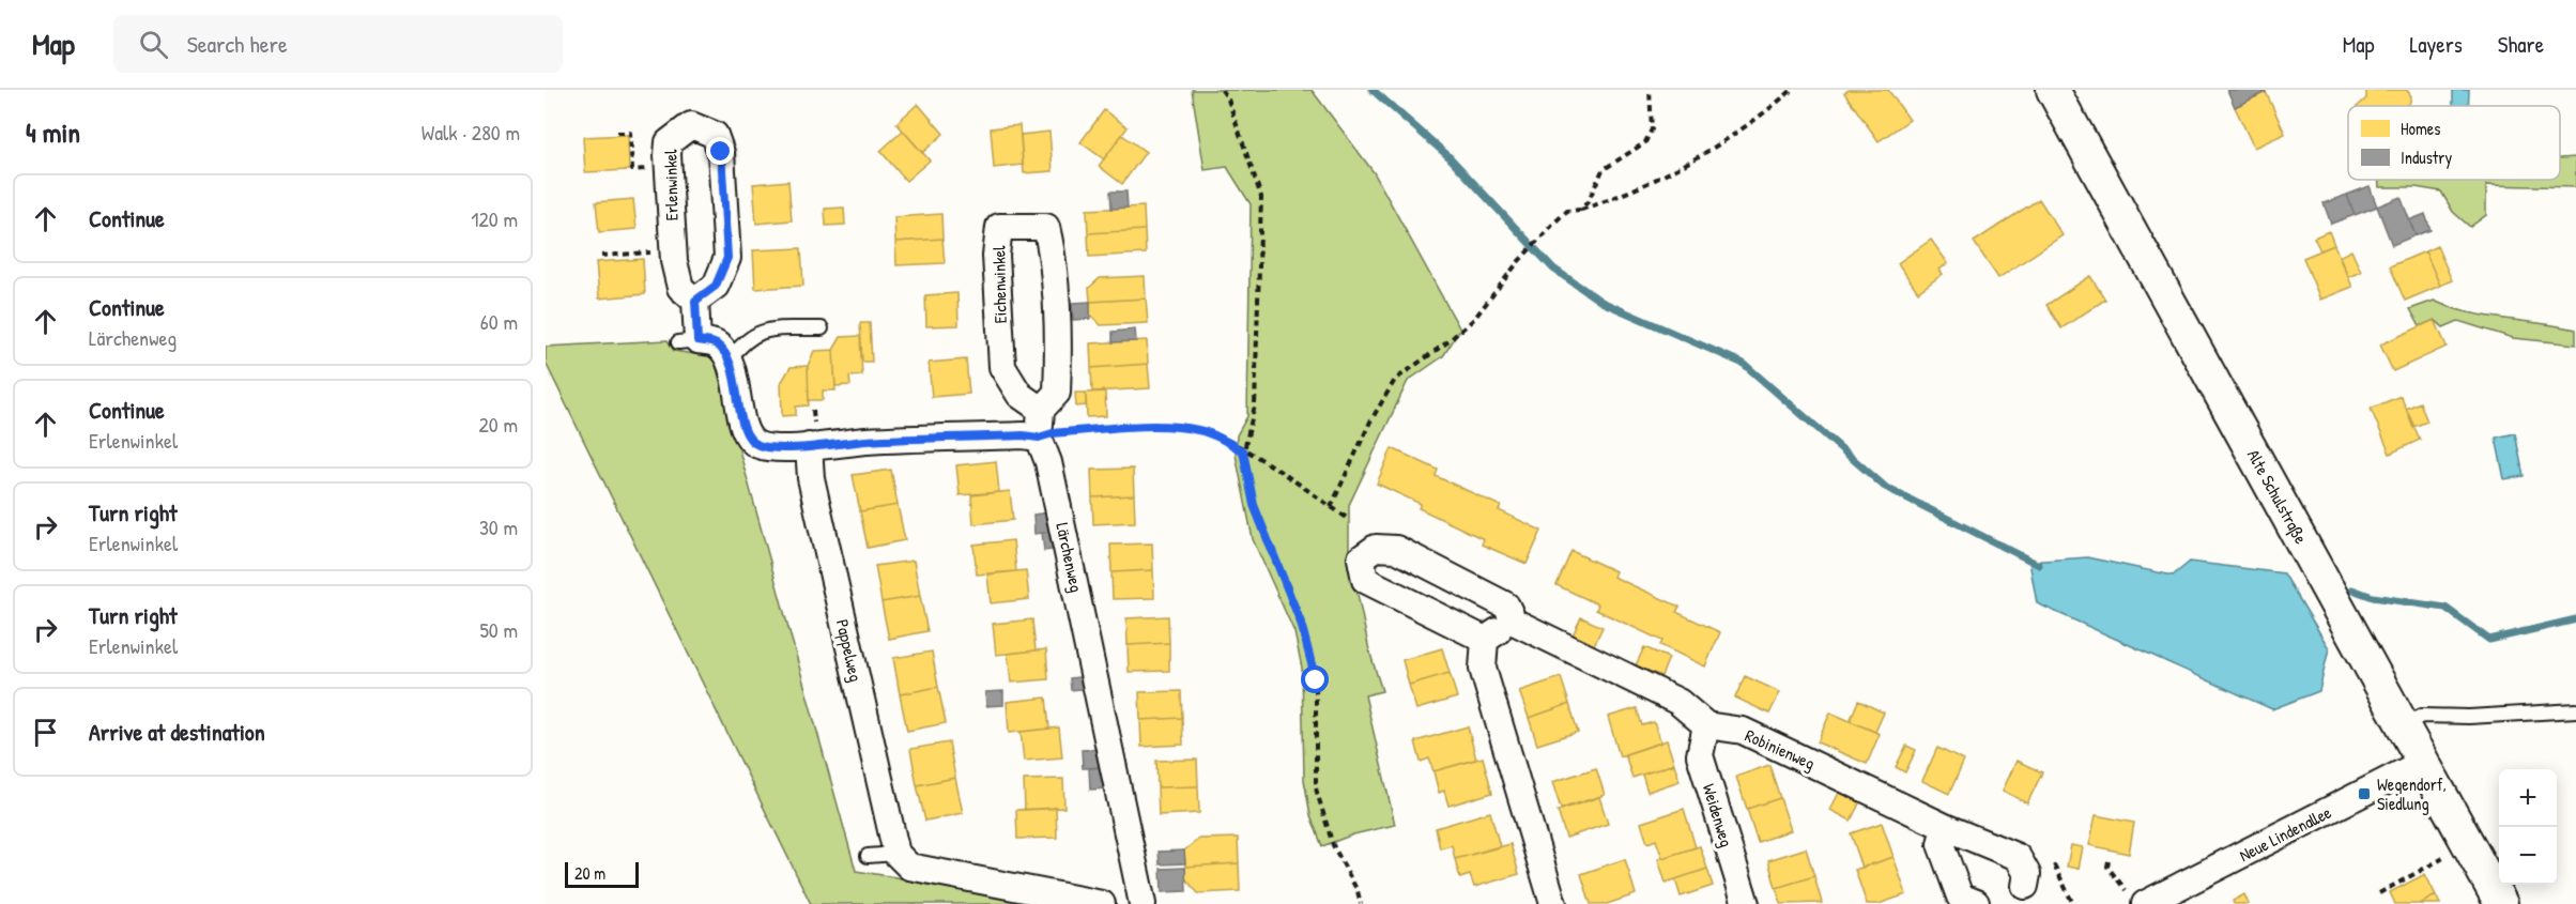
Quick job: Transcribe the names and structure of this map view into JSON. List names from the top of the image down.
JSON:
{
  "streets": {
    "street": [
      "Erlenwinkel",
      "Eichenwinkel",
      "Alte Schulstraße",
      "Lärchenweg",
      "Pappelweg",
      "Robinienweg",
      "Weidenweg",
      "Neue Lindenallee"
    ]
  },
  "crossings": [
    ["Eichenwinkel", "Lärchenweg"],
    ["Alte Schulstraße", "Neue Lindenallee"],
    ["Robinienweg", "Weidenweg"]
  ],
  "places": {
    "transit": ["Wegendorf, Siedlung"]
  },
  "legend": ["Homes", "Industry"],
  "scale_bar": "20 m",
  "page": {
    "header": "Map",
    "search": "Search here",
    "nav": ["Map", "Layers", "Share"],
    "heading": ["4 min", "Walk · 280 m"],
    "list": [
      ["Continue", "120 m"],
      ["Continue", "Lärchenweg", "60 m"],
      ["Continue", "Erlenwinkel", "20 m"],
      ["Turn right", "Erlenwinkel", "30 m"],
      ["Turn right", "Erlenwinkel", "50 m"],
      "Arrive at destination"
    ],
    "map_buttons": ["+", "−"],
    "scale": "20 m"
  }
}
